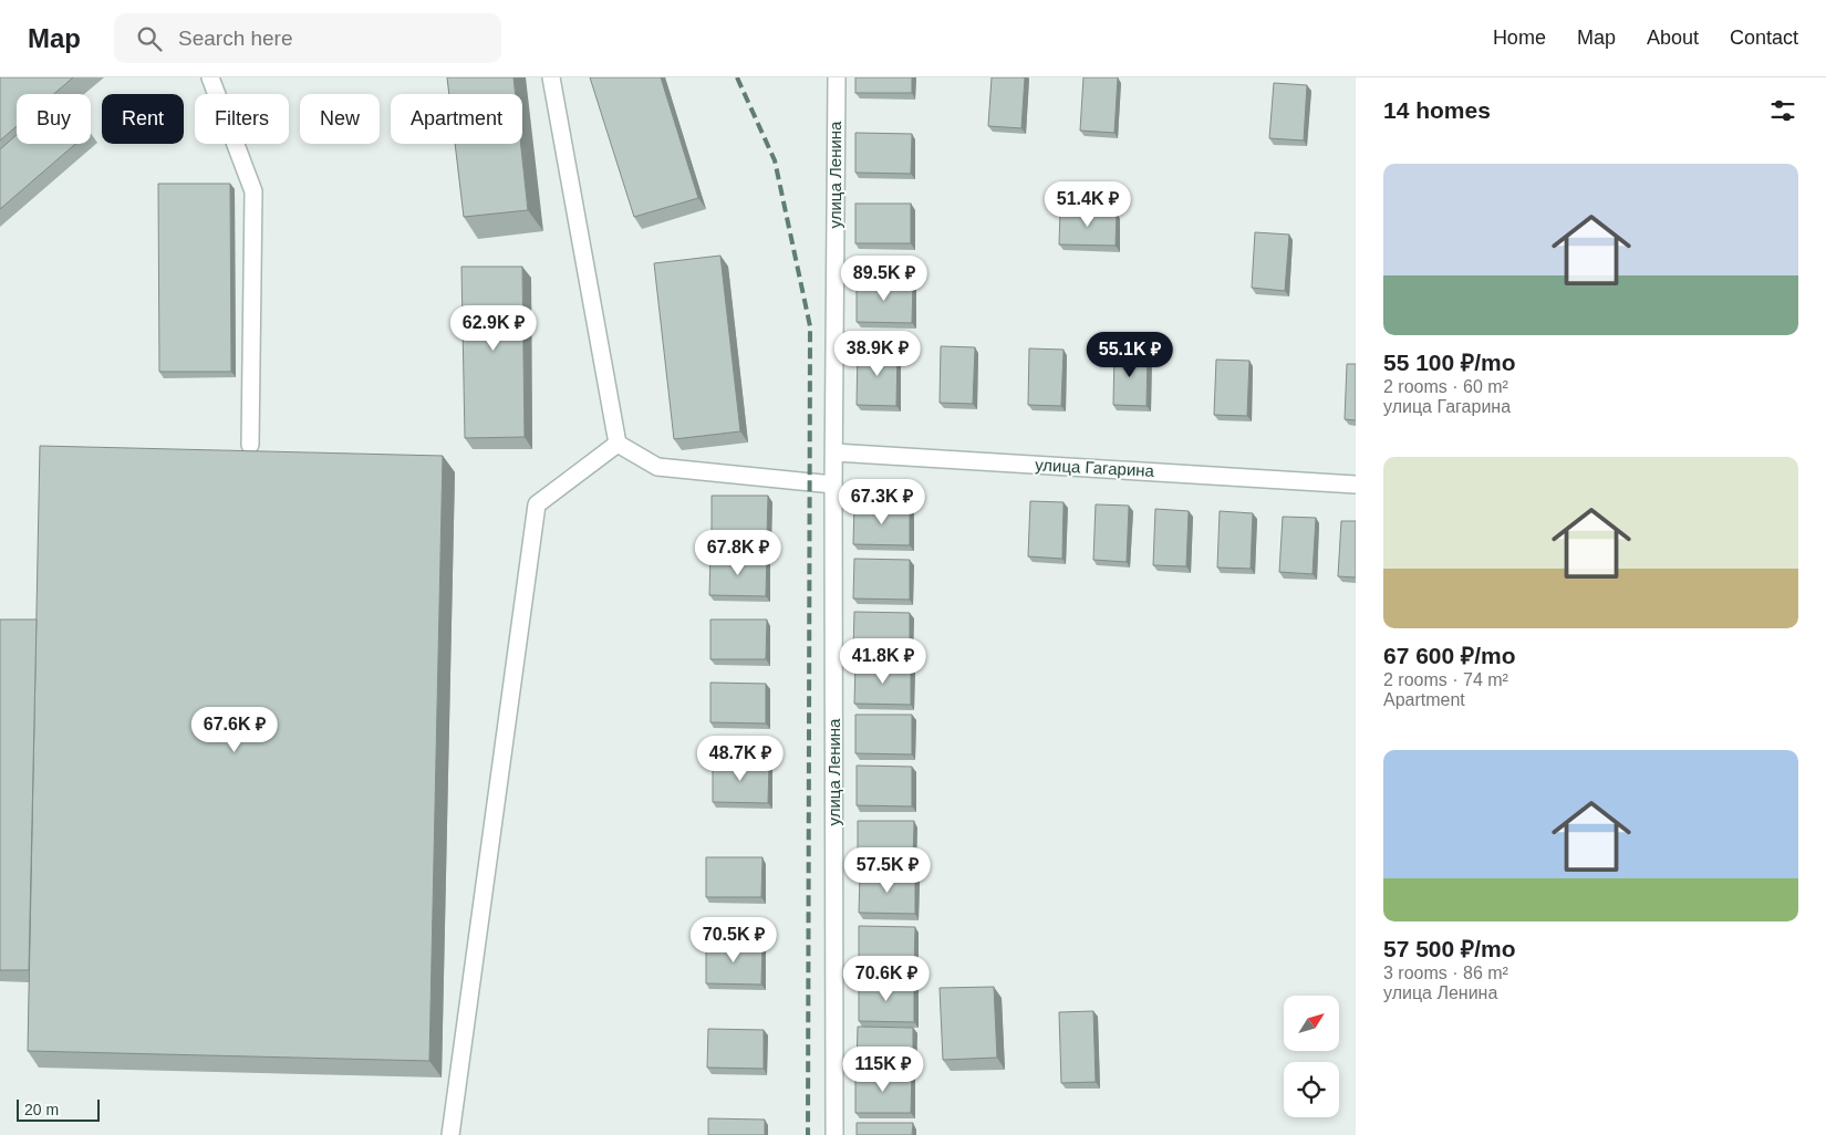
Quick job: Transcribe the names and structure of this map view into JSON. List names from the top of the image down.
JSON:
{
  "streets": {
    "street": ["улица Ленина", "улица Гагарина"]
  },
  "crossings": [
    ["улица Ленина", "улица Гагарина"]
  ],
  "scale_bar": "20 m",
  "north": "top right",
  "page": {
    "header": "Map",
    "search": "Search here",
    "nav": [
      "Home",
      "Map",
      "About",
      "Contact"
    ],
    "heading": "14 homes",
    "chip": [
      "Buy",
      "Rent",
      "Filters",
      "New",
      "Apartment"
    ],
    "list": [
      {
        "name": "55 100 ₽/mo",
        "note": "2 rooms · 60 m² · улица Гагарина"
      },
      {
        "name": "67 600 ₽/mo",
        "note": "2 rooms · 74 m² · Apartment"
      },
      {
        "name": "57 500 ₽/mo",
        "note": "3 rooms · 86 m² · улица Ленина"
      }
    ],
    "price": [
      "51.4K ₽",
      "89.5K ₽",
      "62.9K ₽",
      "38.9K ₽",
      "55.1K ₽",
      "67.3K ₽",
      "67.8K ₽",
      "41.8K ₽",
      "67.6K ₽",
      "48.7K ₽",
      "57.5K ₽",
      "70.5K ₽",
      "70.6K ₽",
      "115K ₽"
    ],
    "scale": "20 m"
  }
}
